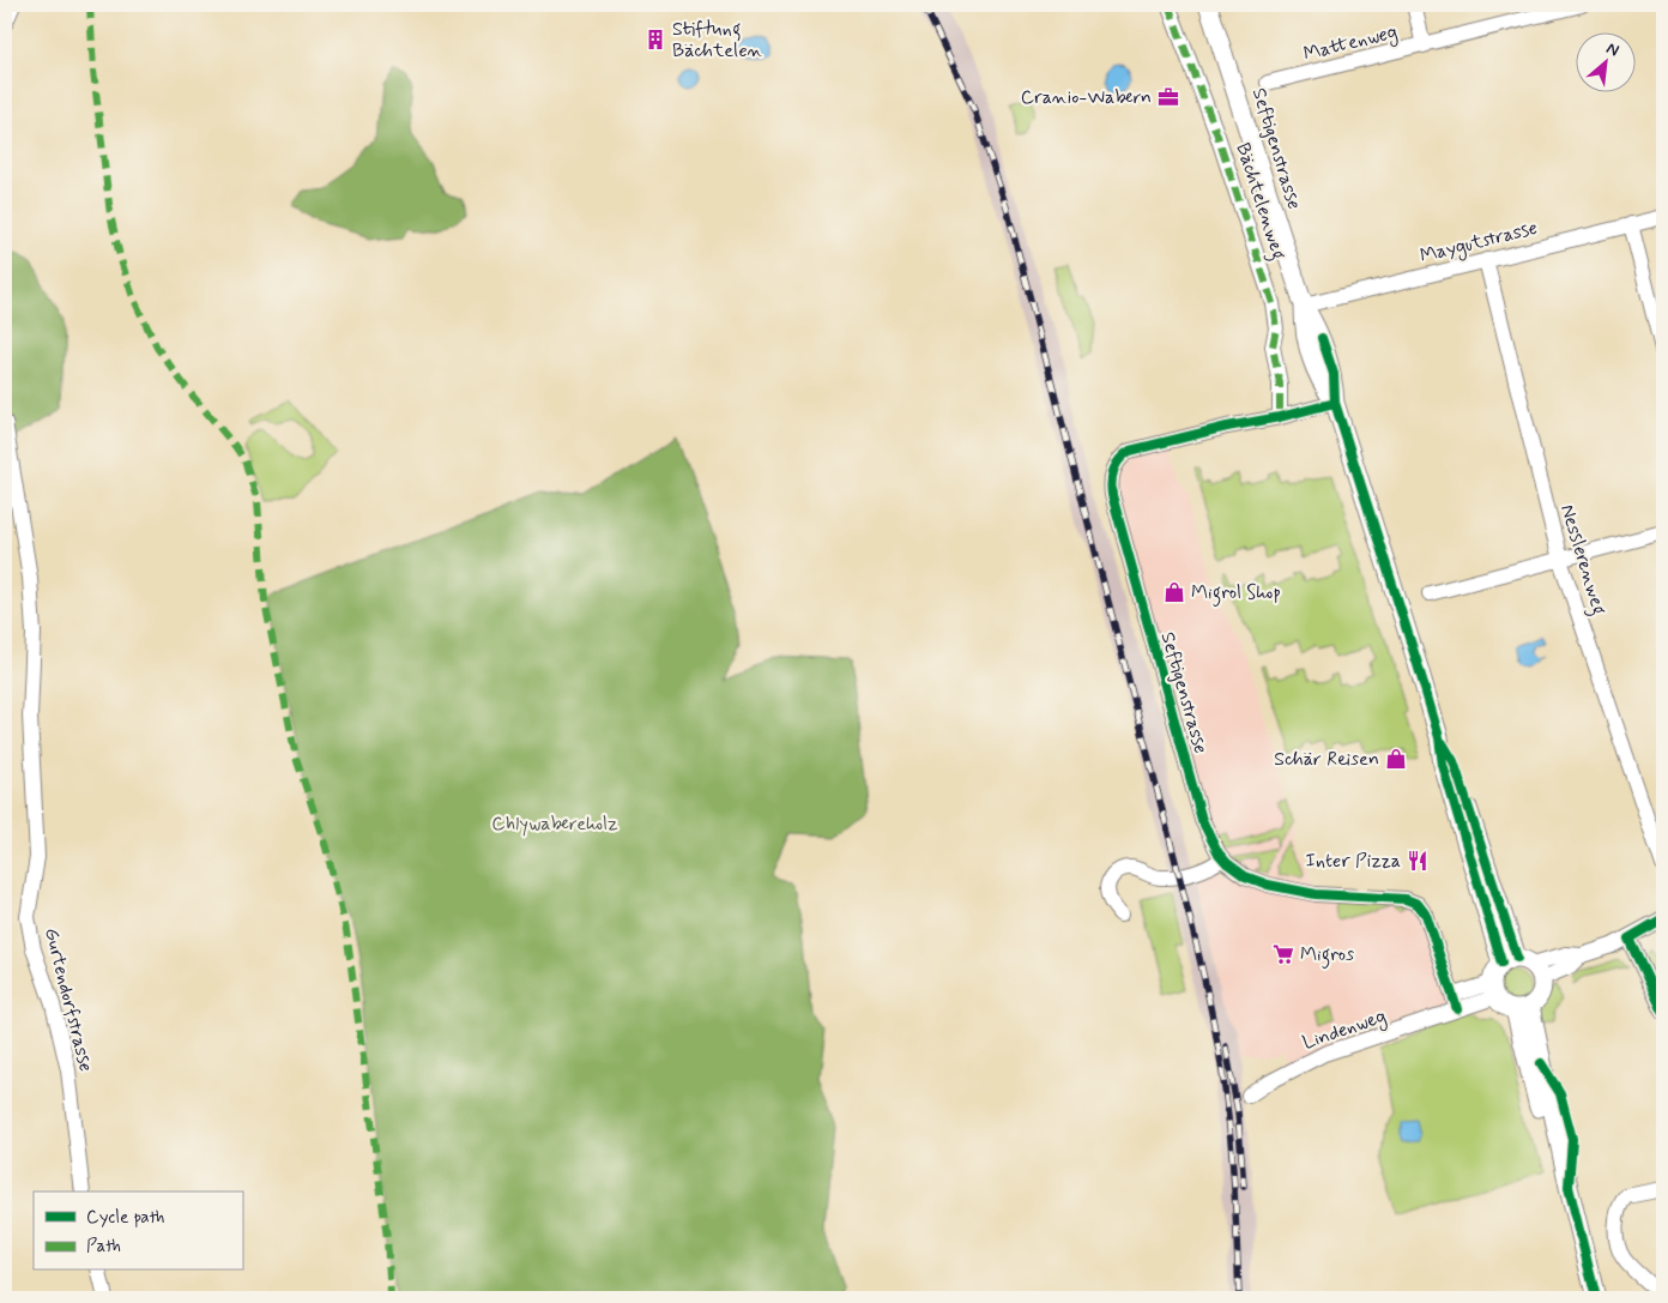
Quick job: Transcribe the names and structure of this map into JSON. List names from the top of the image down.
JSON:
{
  "streets": {
    "main road": ["Seftigenstrasse"],
    "street": [
      "Mattenweg",
      "Bächtelenweg",
      "Maygutstrasse",
      "Nesslerenweg",
      "Gurtendorfstrasse",
      "Lindenweg"
    ]
  },
  "crossings": [
    ["Seftigenstrasse", "Bächtelenweg"],
    ["Seftigenstrasse", "Maygutstrasse"],
    ["Seftigenstrasse", "Lindenweg"],
    ["Maygutstrasse", "Nesslerenweg"]
  ],
  "parks": ["Chlywabereholz"],
  "places": {
    "building": ["Stiftung Bächtelen"],
    "office": ["Cranio-Wabern"],
    "shop": ["Migrol Shop", "Schär Reisen"],
    "restaurant": ["Inter Pizza"],
    "supermarket": ["Migros"]
  },
  "legend": ["Cycle path", "Path"],
  "north": "top right"
}
